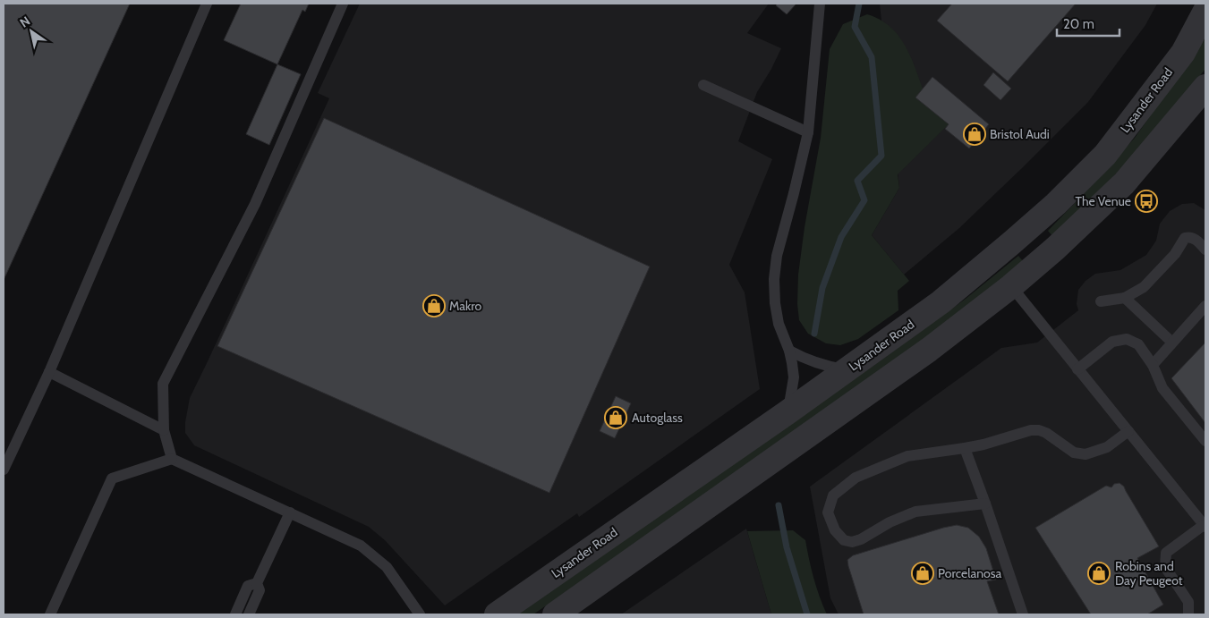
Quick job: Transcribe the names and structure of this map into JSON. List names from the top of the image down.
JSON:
{
  "streets": {
    "street": ["Lysander Road"]
  },
  "places": {
    "shop": [
      "Bristol Audi",
      "Makro",
      "Autoglass",
      "Porcelanosa",
      "Robins and Day Peugeot"
    ],
    "bus stop": ["The Venue"]
  },
  "scale_bar": "20 m",
  "north": "top left"
}
